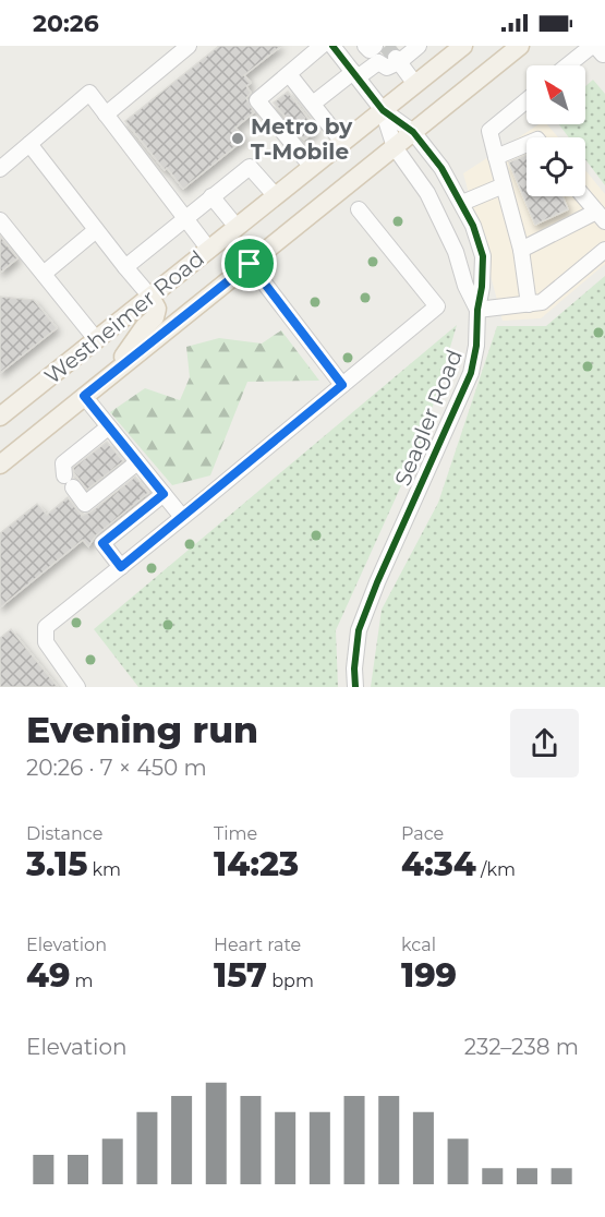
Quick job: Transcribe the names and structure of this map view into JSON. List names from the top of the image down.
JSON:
{
  "streets": {
    "main road": ["Westheimer Road"],
    "street": ["Seagler Road"]
  },
  "crossings": [
    ["Westheimer Road", "Seagler Road"]
  ],
  "places": ["Metro by T-Mobile"],
  "north": "top left",
  "page": {
    "status": "20:26",
    "heading": ["Evening run", "20:26 · 7 × 450 m"],
    "stats": [
      ["Distance", "3.15 km"],
      ["Time", "14:23"],
      ["Pace", "4:34 /km"],
      ["Elevation", "49 m"],
      ["Heart rate", "157 bpm"],
      ["kcal", "199"]
    ],
    "chart": ["Elevation", "232–238 m"]
  }
}
